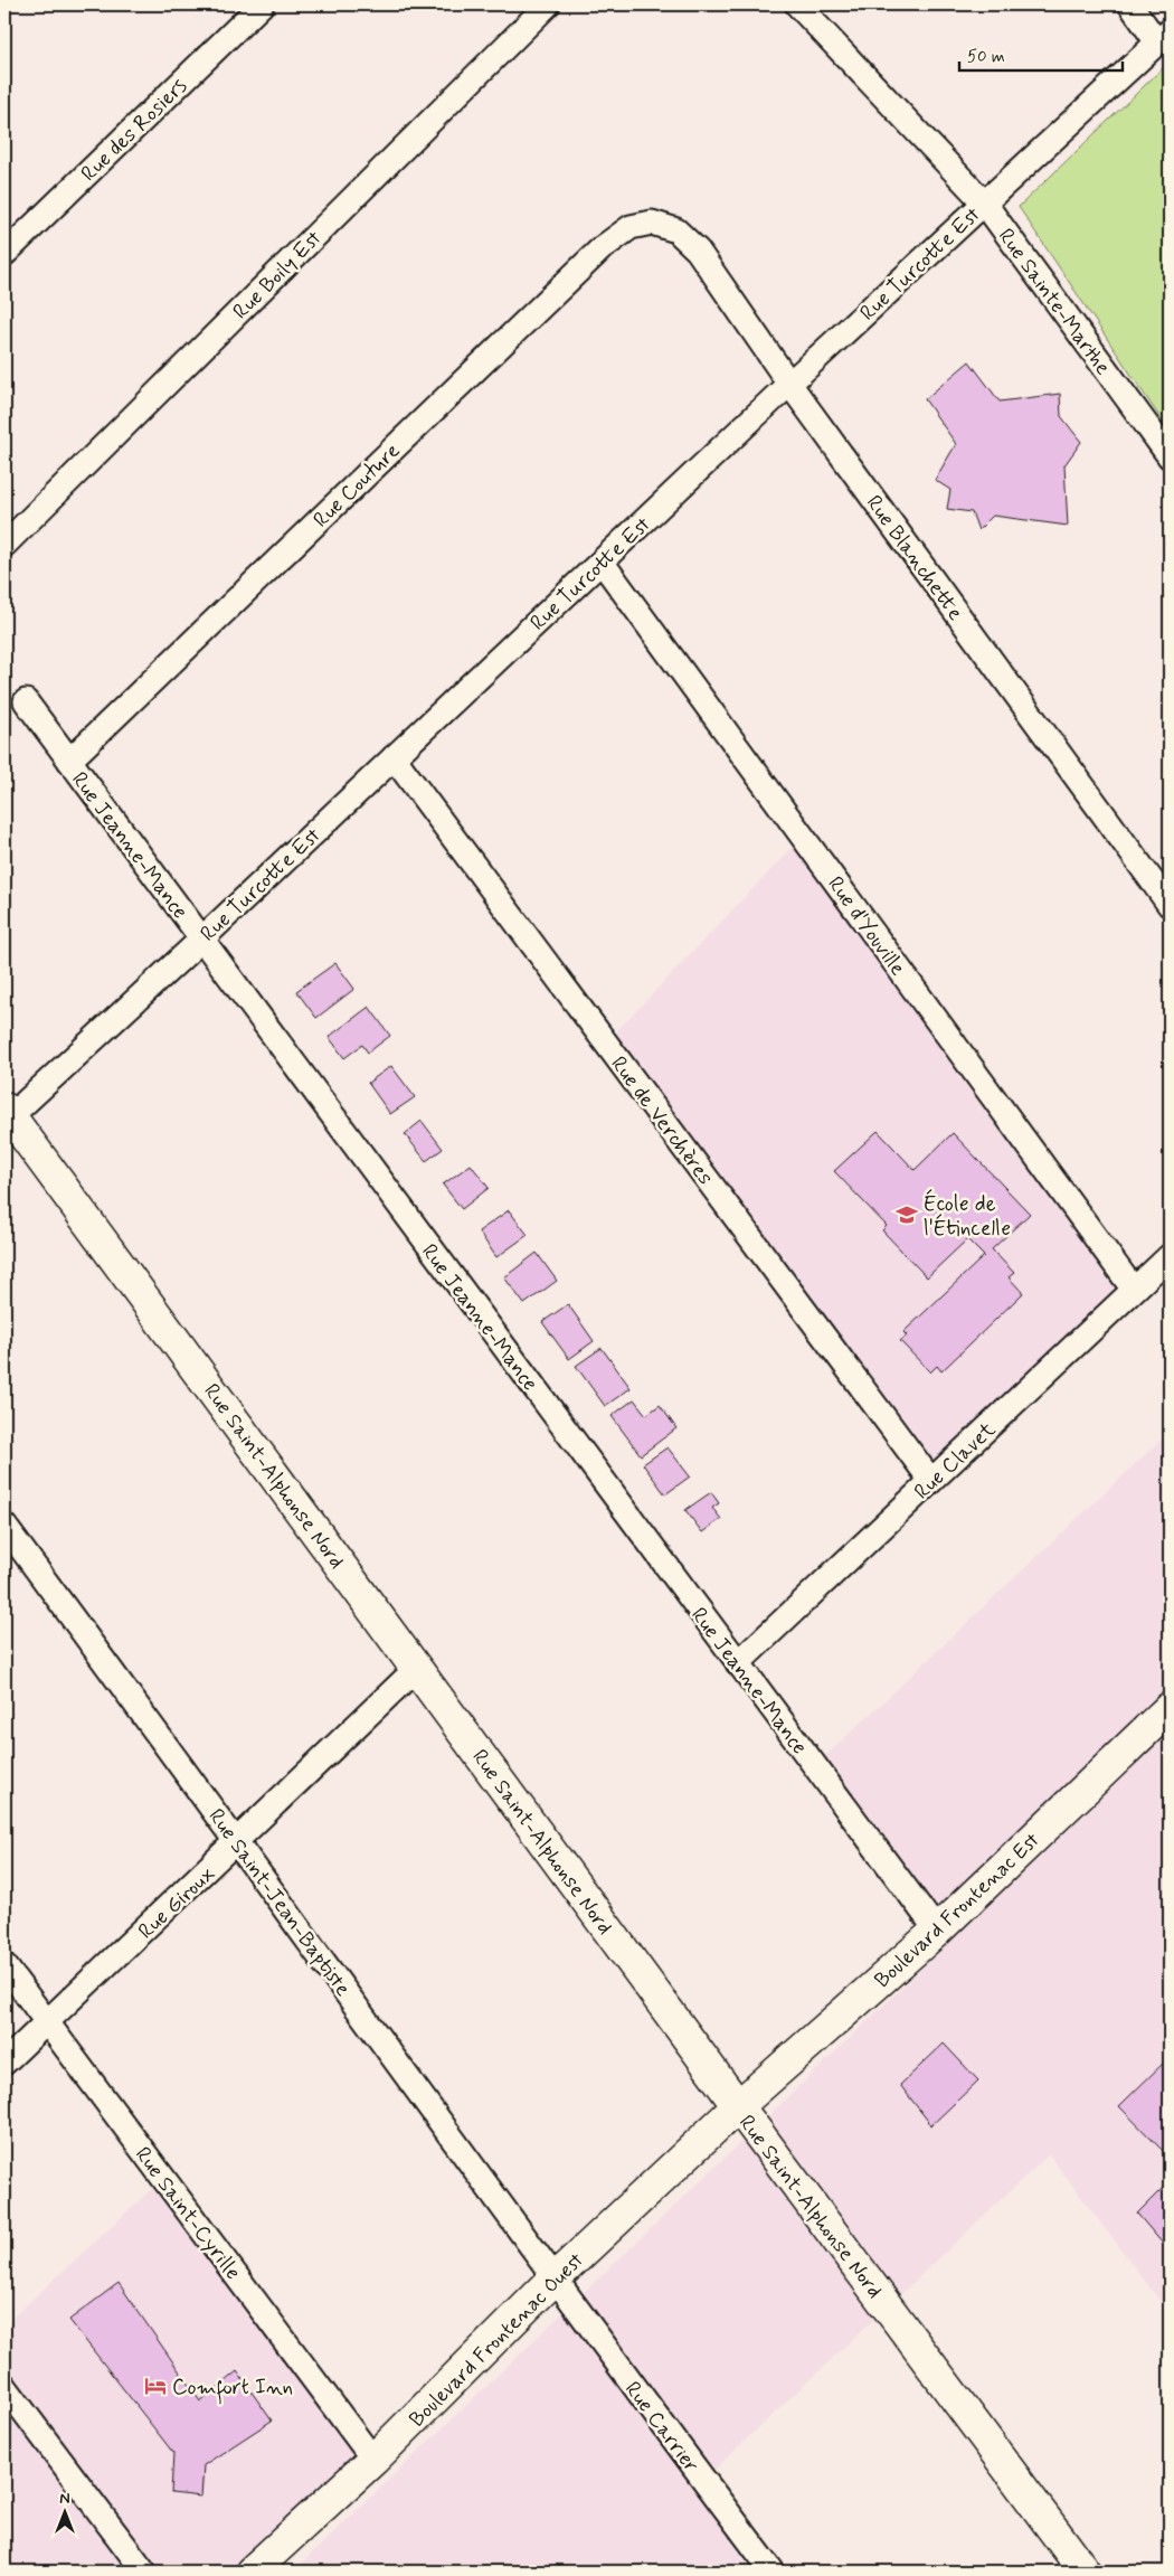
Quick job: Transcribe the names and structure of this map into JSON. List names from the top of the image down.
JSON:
{
  "streets": {
    "main road": ["Rue Saint-Alphonse Nord", "Boulevard Frontenac Est", "Boulevard Frontenac Ouest"],
    "street": [
      "Rue des Rosiers",
      "Rue Turcotte Est",
      "Rue Boily Est",
      "Rue Sainte-Marthe",
      "Rue Couture",
      "Rue Blanchette",
      "Rue Jeanne-Mance",
      "Rue d'Youville",
      "Rue de Verchères",
      "Rue Clavet",
      "Rue Giroux",
      "Rue Saint-Jean-Baptiste",
      "Rue Saint-Cyrille",
      "Rue Carrier"
    ]
  },
  "crossings": [
    ["Rue Turcotte Est", "Rue Sainte-Marthe"],
    ["Rue Turcotte Est", "Rue Blanchette"],
    ["Rue Turcotte Est", "Rue Jeanne-Mance"],
    ["Rue Turcotte Est", "Rue d'Youville"],
    ["Rue Turcotte Est", "Rue de Verchères"],
    ["Rue Turcotte Est", "Rue Saint-Alphonse Nord"],
    ["Rue Couture", "Rue Blanchette"],
    ["Rue Couture", "Rue Jeanne-Mance"],
    ["Rue Jeanne-Mance", "Rue Clavet"],
    ["Rue Jeanne-Mance", "Boulevard Frontenac Est"],
    ["Rue d'Youville", "Rue Clavet"],
    ["Rue de Verchères", "Rue Clavet"],
    ["Rue Saint-Alphonse Nord", "Rue Giroux"],
    ["Rue Saint-Alphonse Nord", "Boulevard Frontenac Est"],
    ["Rue Saint-Alphonse Nord", "Boulevard Frontenac Ouest"],
    ["Rue Giroux", "Rue Saint-Jean-Baptiste"],
    ["Rue Giroux", "Rue Saint-Cyrille"],
    ["Rue Saint-Jean-Baptiste", "Boulevard Frontenac Ouest"],
    ["Rue Saint-Jean-Baptiste", "Rue Carrier"],
    ["Boulevard Frontenac Est", "Boulevard Frontenac Ouest"],
    ["Rue Saint-Cyrille", "Boulevard Frontenac Ouest"],
    ["Boulevard Frontenac Ouest", "Rue Carrier"]
  ],
  "places": {
    "school or university": ["École de l'Étincelle"],
    "hotel": ["Comfort Inn"]
  },
  "scale_bar": "50 m",
  "north": "top"
}
